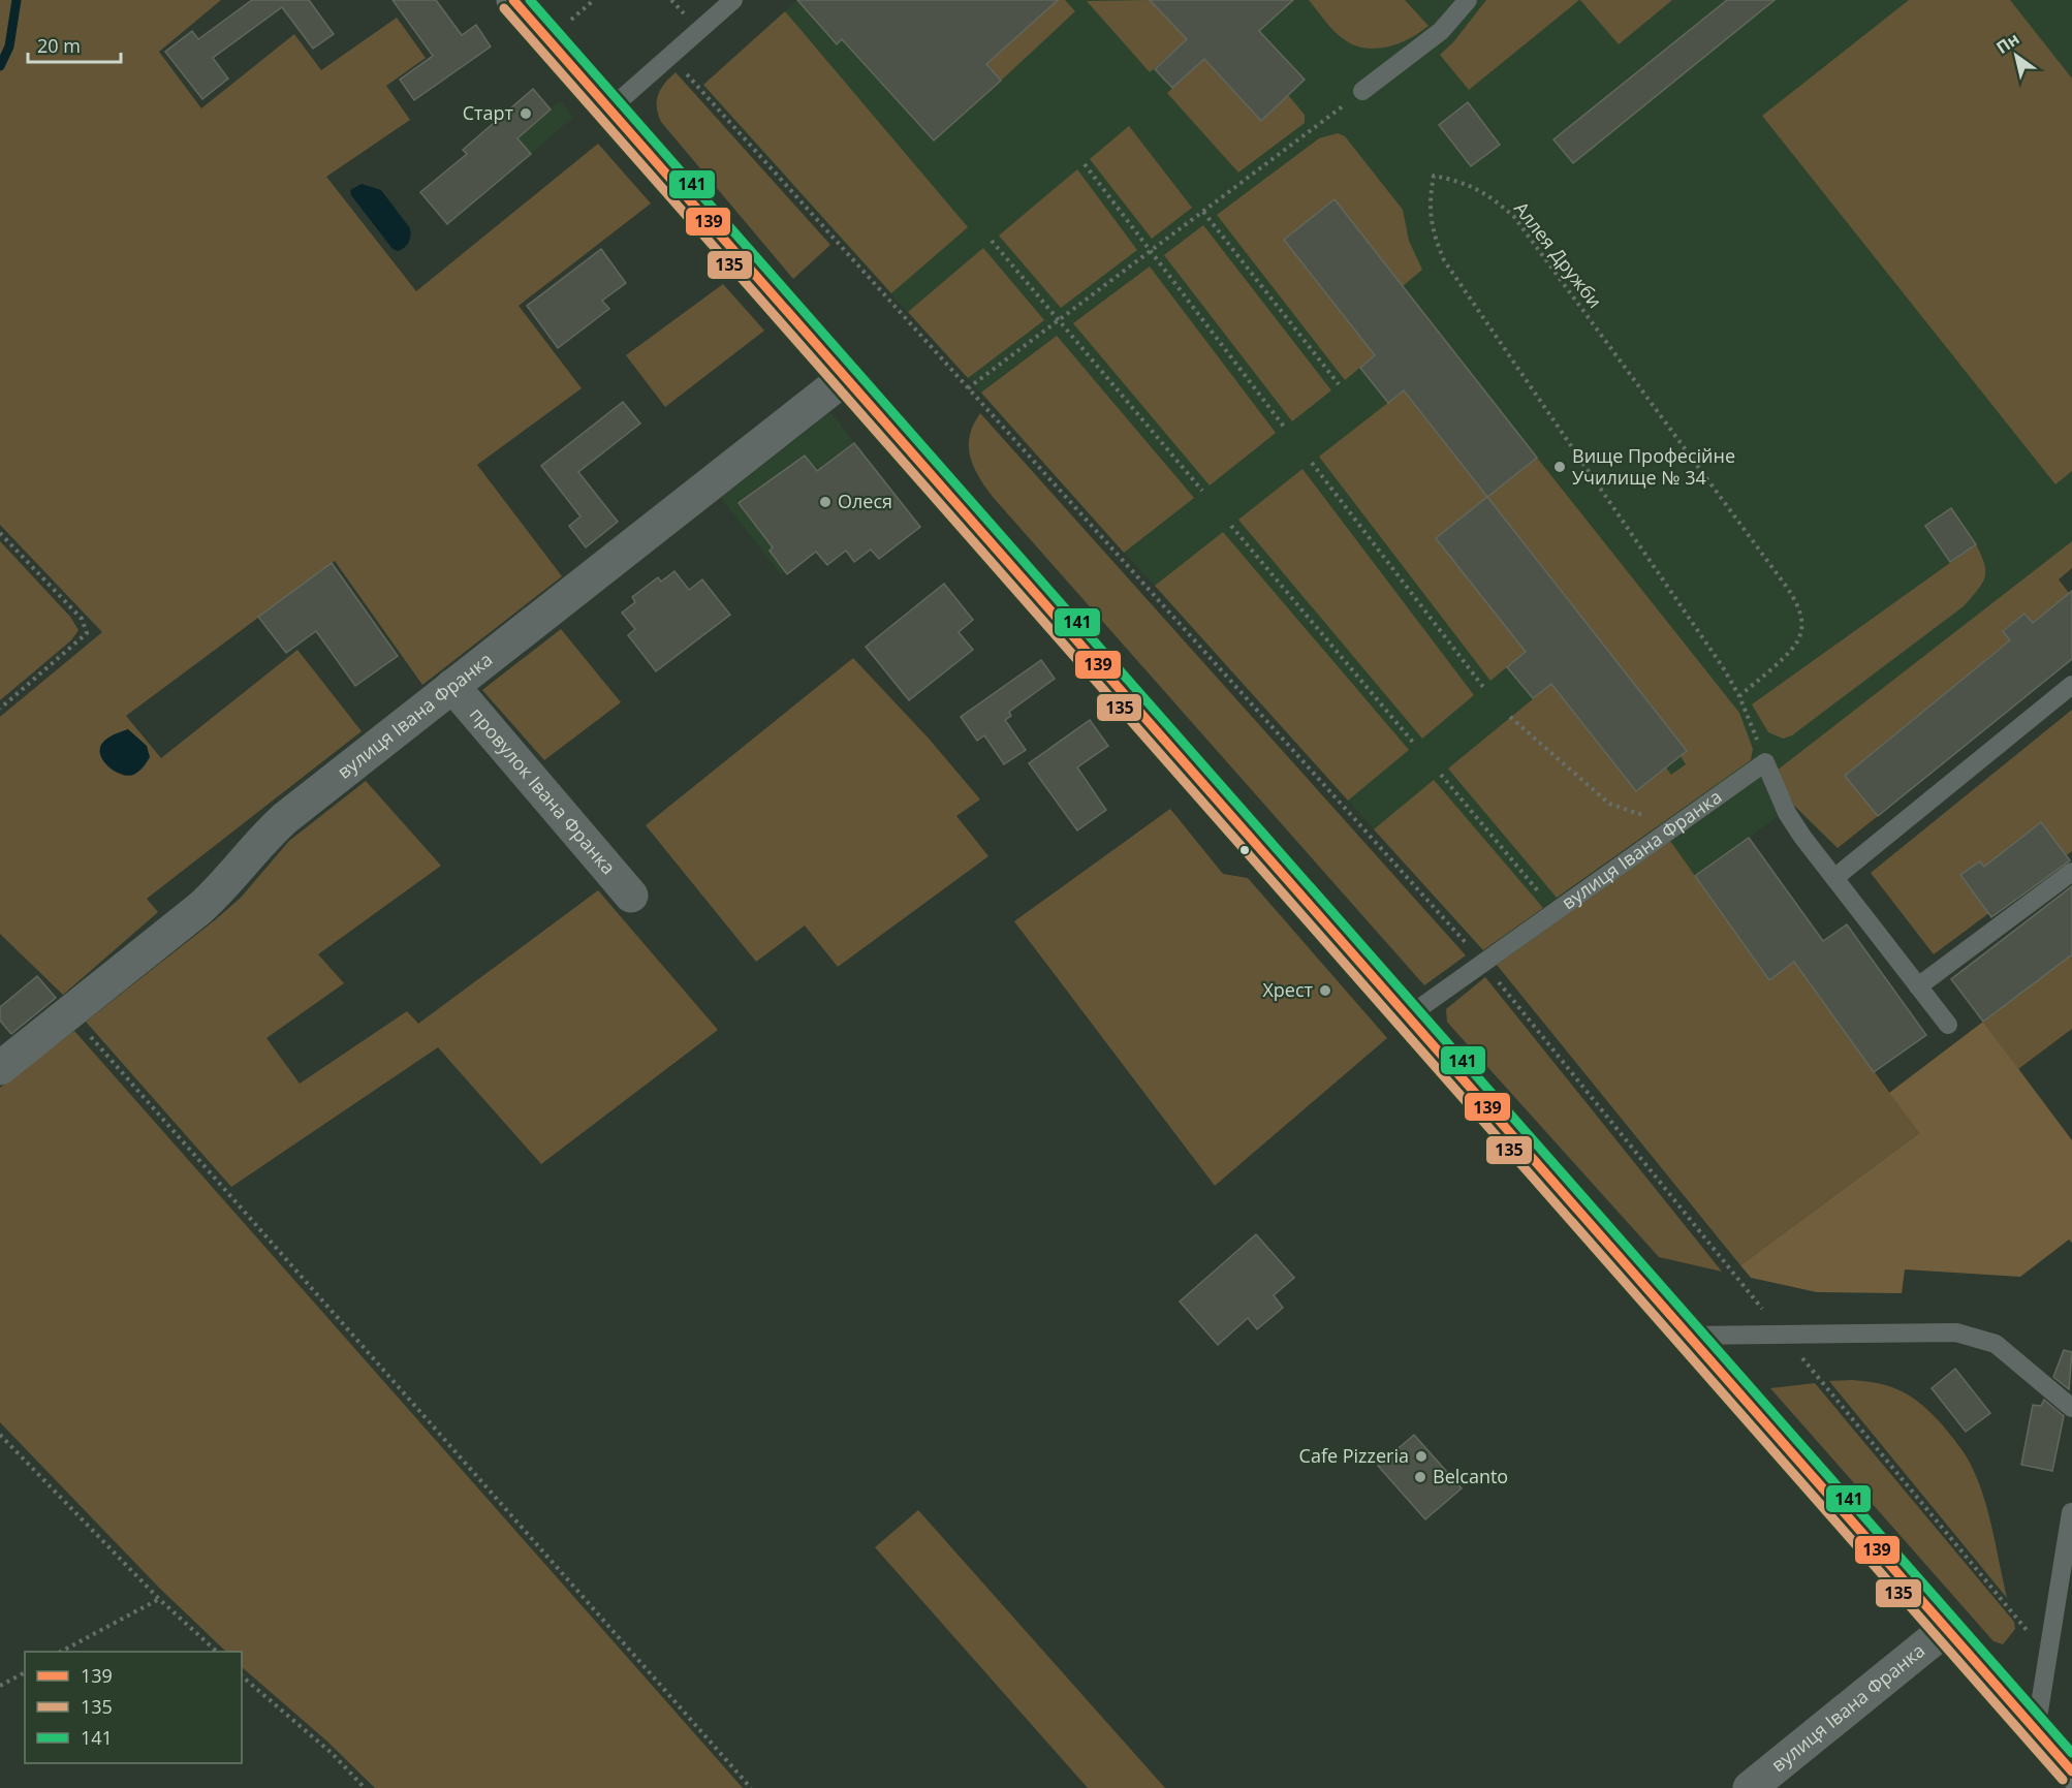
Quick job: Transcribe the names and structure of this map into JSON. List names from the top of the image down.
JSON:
{
  "streets": {
    "street": ["вулиця Івана Франка", "провулок Івана Франка"],
    "path": ["Аллея Дружби"]
  },
  "crossings": [
    ["Аллея Дружби", "вулиця Івана Франка"],
    ["вулиця Івана Франка", "провулок Івана Франка"]
  ],
  "places": [
    "Старт",
    "Вище Професійне Училище № 34",
    "Олеся",
    "Хрест",
    "Cafe Pizzeria",
    "Belcanto"
  ],
  "lines": ["transit line 139", "transit line 141", "transit line 135"],
  "legend": ["139", "135", "141"],
  "scale_bar": "20 m",
  "north": "top left"
}
